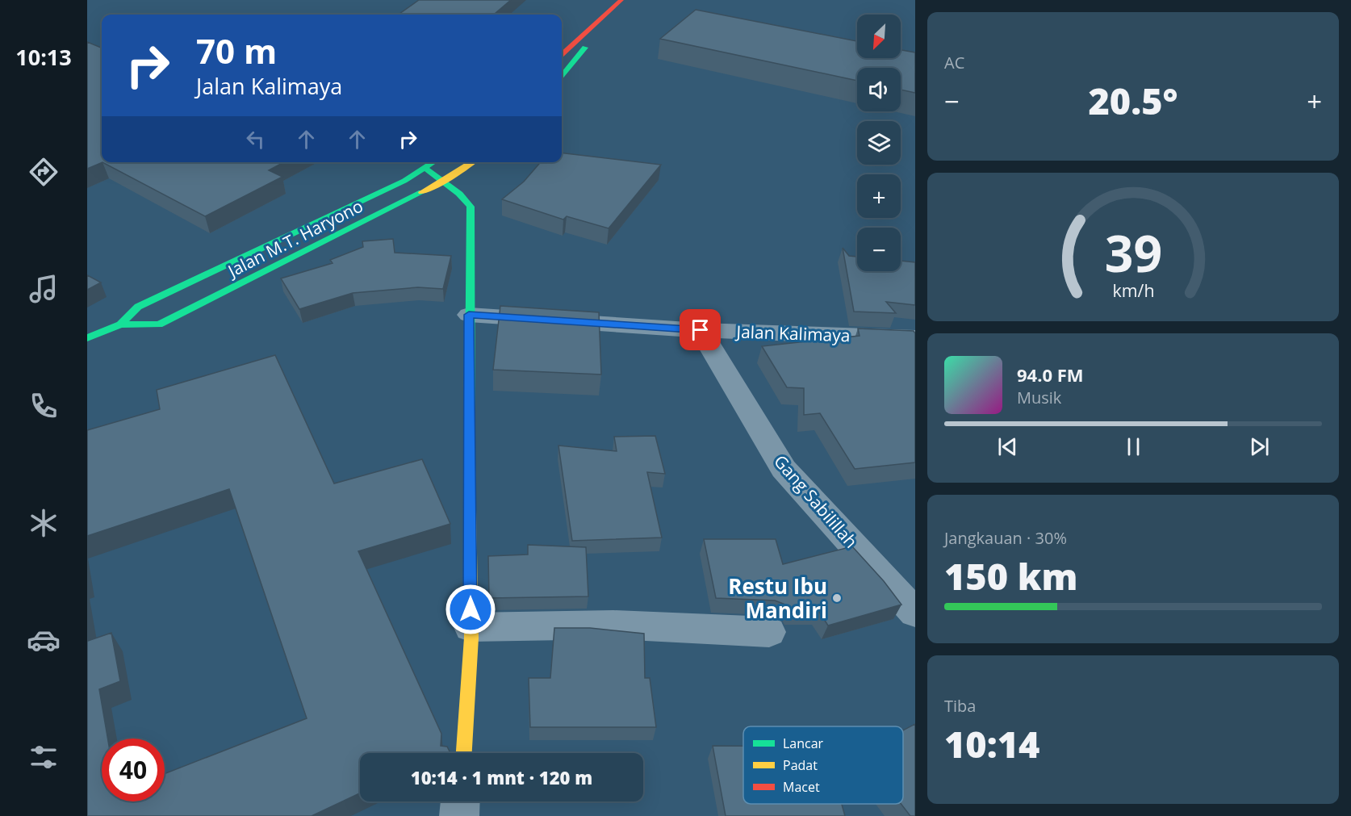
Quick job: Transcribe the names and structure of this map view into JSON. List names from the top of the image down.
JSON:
{
  "streets": {
    "main road": ["Jalan M.T. Haryono"],
    "street": ["Jalan Kalimaya", "Gang Sabilillah"]
  },
  "crossings": [
    ["Jalan Kalimaya", "Gang Sabilillah"]
  ],
  "places": ["Restu Ibu Mandiri"],
  "legend": ["Lancar", "Padat", "Macet"],
  "north": "bottom left",
  "page": {
    "tabs": "10:13",
    "tile": [
      "AC",
      ["Jangkauan · 30%", "150 km"],
      ["Tiba", "10:14"]
    ],
    "map_buttons": ["+", "−"],
    "turn": ["70 m", "Jalan Kalimaya"],
    "heat": ["−", "20.5°", "+"],
    "song": ["94.0 FM", "Musik"],
    "limit": "40",
    "trip": "10:14 · 1 mnt · 120 m",
    "gauge": ["39", "km/h"]
  }
}
